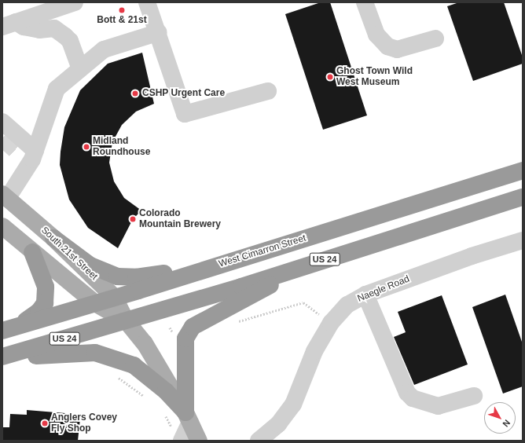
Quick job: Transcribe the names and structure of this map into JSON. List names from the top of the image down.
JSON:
{
  "streets": {
    "highway": ["West Cimarron Street", "US 24"],
    "main road": ["South 21st Street"],
    "street": ["Naegle Road"]
  },
  "crossings": [
    ["West Cimarron Street", "South 21st Street"],
    ["South 21st Street", "US 24"]
  ],
  "places": [
    "Bott & 21st",
    "Ghost Town Wild West Museum",
    "CSHP Urgent Care",
    "Midland Roundhouse",
    "Colorado Mountain Brewery",
    "Anglers Covey Fly Shop"
  ],
  "north": "bottom right"
}
